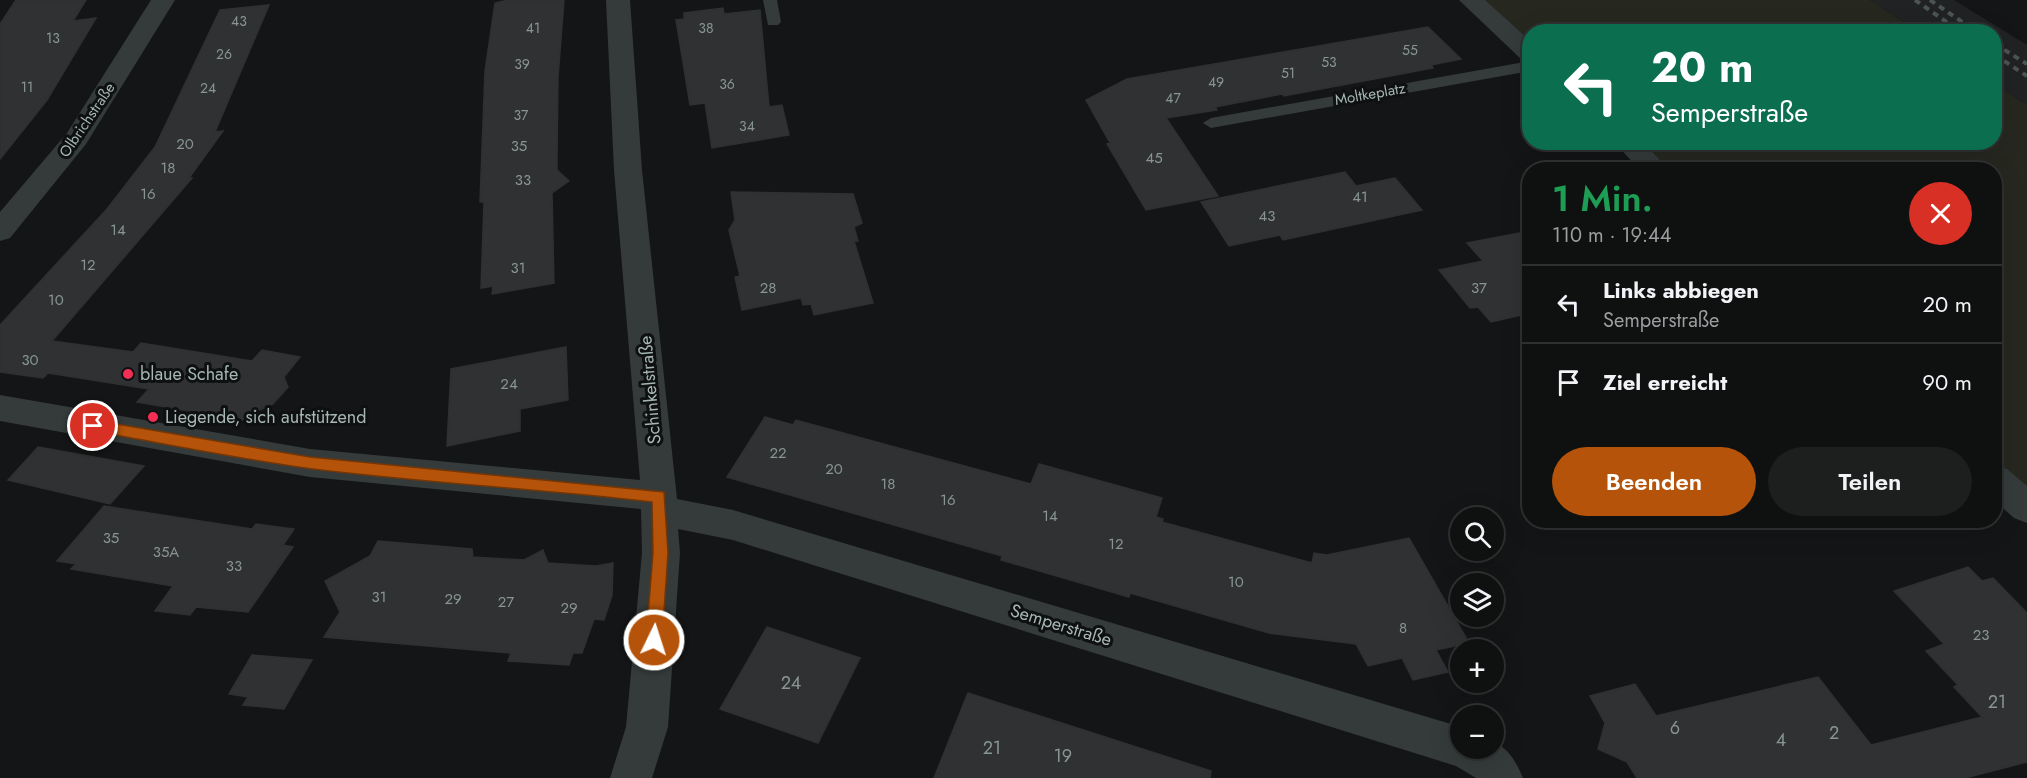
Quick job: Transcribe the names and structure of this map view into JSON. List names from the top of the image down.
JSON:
{
  "streets": {
    "street": ["Olbrichstraße", "Schinkelstraße", "Semperstraße"],
    "lane": ["Moltkeplatz"]
  },
  "crossings": [
    ["Schinkelstraße", "Semperstraße"]
  ],
  "places": ["blaue Schafe", "Liegende, sich aufstützend"],
  "house_numbers": [
    "43",
    "41",
    "38",
    "13",
    "55",
    "26",
    "53",
    "39",
    "51",
    "49",
    "36",
    "11",
    "24",
    "47",
    "37",
    "34",
    "20",
    "35",
    "45",
    "18",
    "33",
    "16",
    "41",
    "43",
    "14",
    "12",
    "31",
    "28",
    "37",
    "10",
    "30",
    "24",
    "22",
    "20",
    "18",
    "16",
    "14",
    "35",
    "12",
    "35A",
    "33",
    "10",
    "31",
    "29",
    "27",
    "29",
    "8",
    "23",
    "24",
    "21",
    "6",
    "2",
    "4",
    "21",
    "19"
  ],
  "page": {
    "turn": ["20 m", "Semperstraße"],
    "heading": ["1 Min.", "110 m · 19:44"],
    "list": [
      {
        "name": "Links abbiegen",
        "note": "Semperstraße",
        "value": "20 m"
      },
      {
        "name": "Ziel erreicht",
        "value": "90 m"
      }
    ],
    "buttons": ["Beenden", "Teilen"],
    "map_buttons": ["+", "−"]
  }
}
